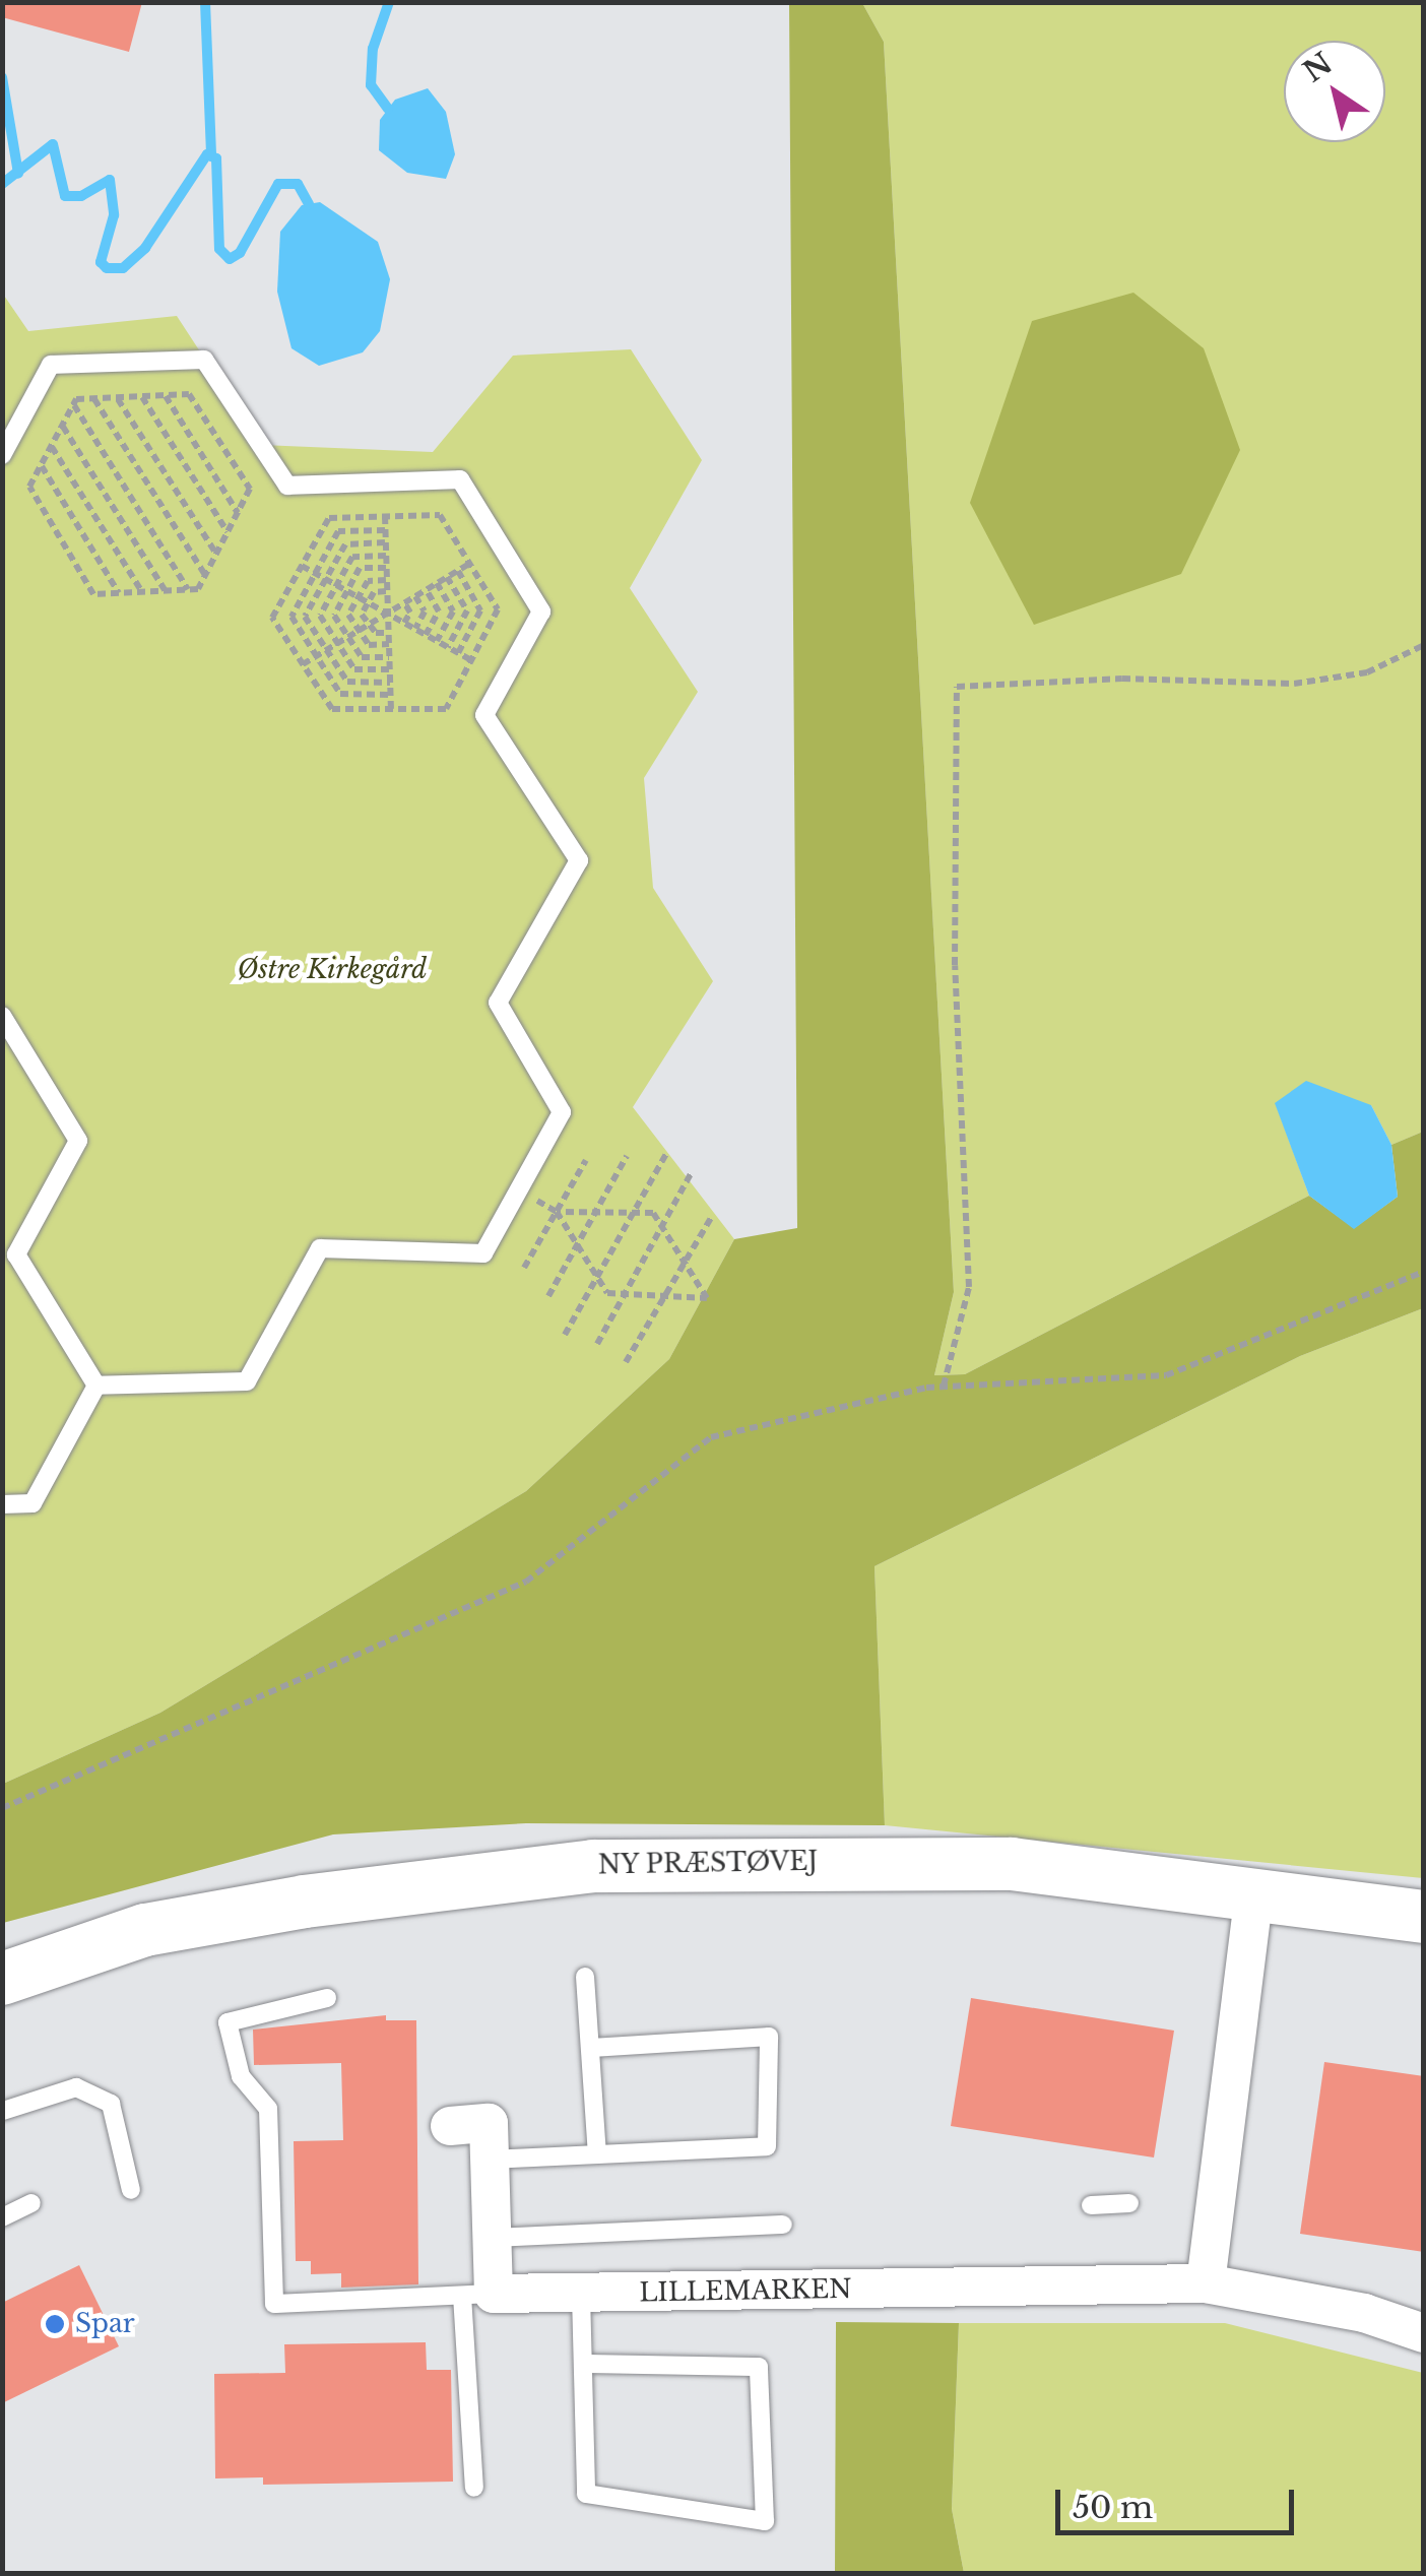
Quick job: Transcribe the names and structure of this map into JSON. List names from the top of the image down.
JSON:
{
  "streets": {
    "street": ["NY PRÆSTØVEJ", "LILLEMARKEN"]
  },
  "parks": ["Østre Kirkegård"],
  "places": ["Spar"],
  "scale_bar": "50 m",
  "north": "top left"
}
